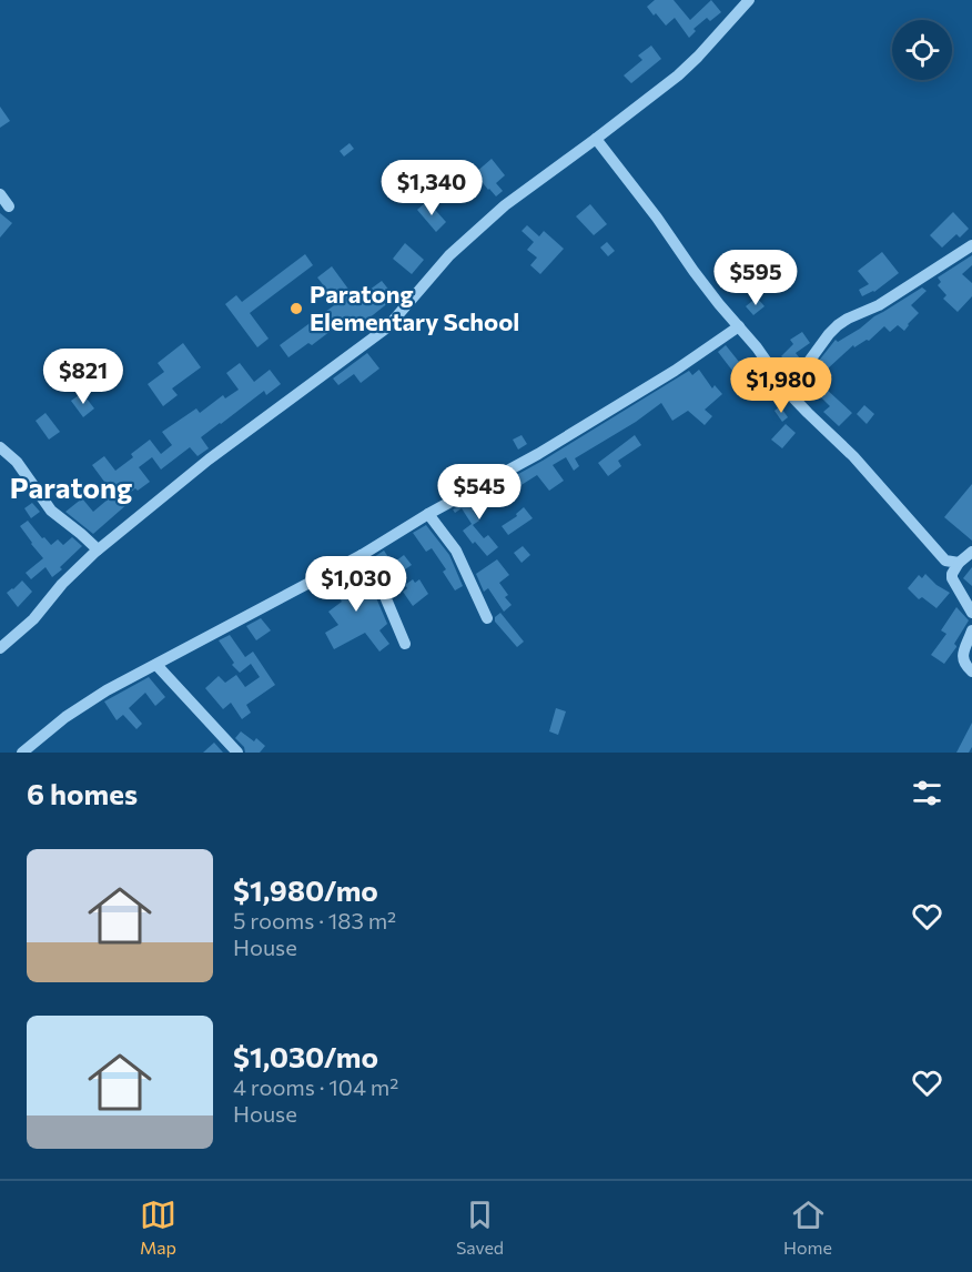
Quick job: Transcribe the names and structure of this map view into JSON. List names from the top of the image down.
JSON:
{
  "districts": ["Paratong"],
  "places": ["Paratong Elementary School"],
  "page": {
    "price": [
      "$1,340",
      "$595",
      "$821",
      "$1,980",
      "$545",
      "$1,030"
    ],
    "heading": "6 homes",
    "list": [
      {
        "name": "$1,980/mo",
        "note": "5 rooms · 183 m² · House"
      },
      {
        "name": "$1,030/mo",
        "note": "4 rooms · 104 m² · House"
      }
    ],
    "tabs": ["Map", "Saved", "Home"]
  }
}
